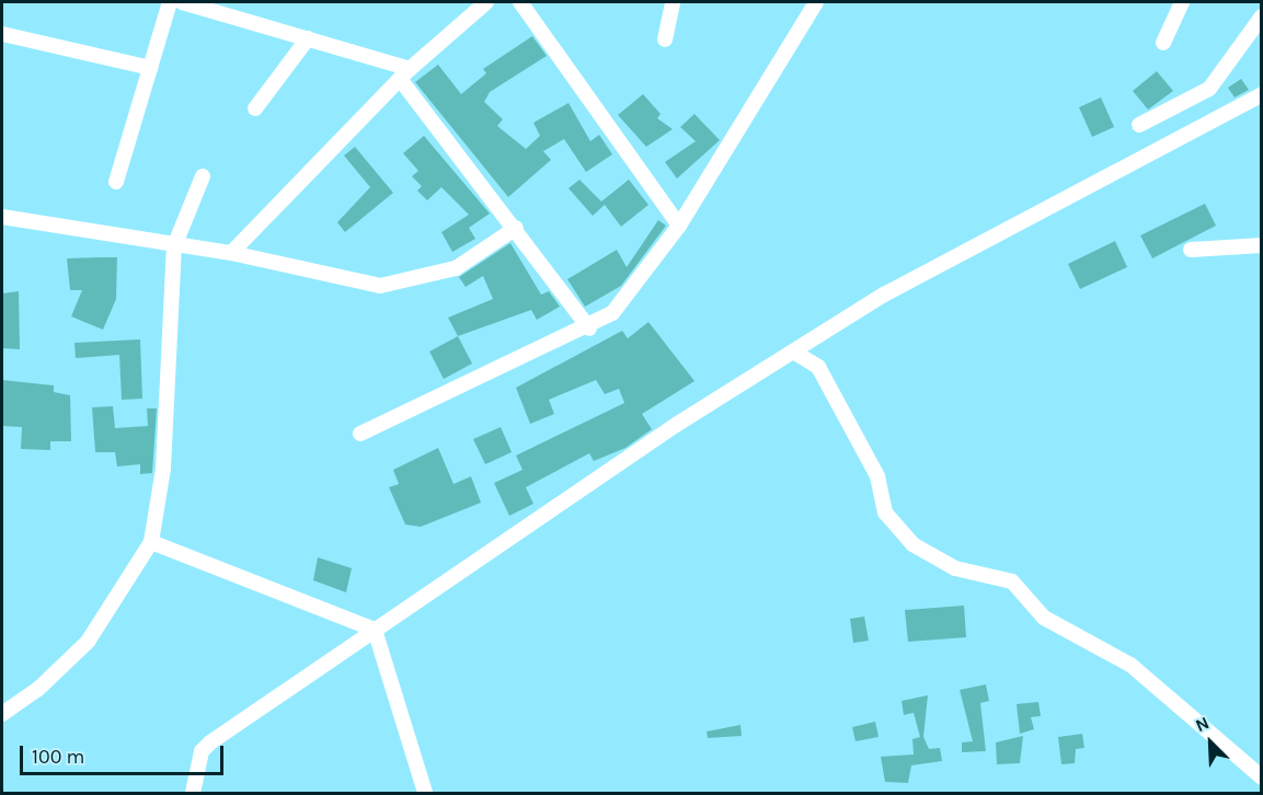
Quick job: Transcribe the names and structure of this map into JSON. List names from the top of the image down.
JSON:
{
  "scale_bar": "100 m",
  "north": "top left"
}
